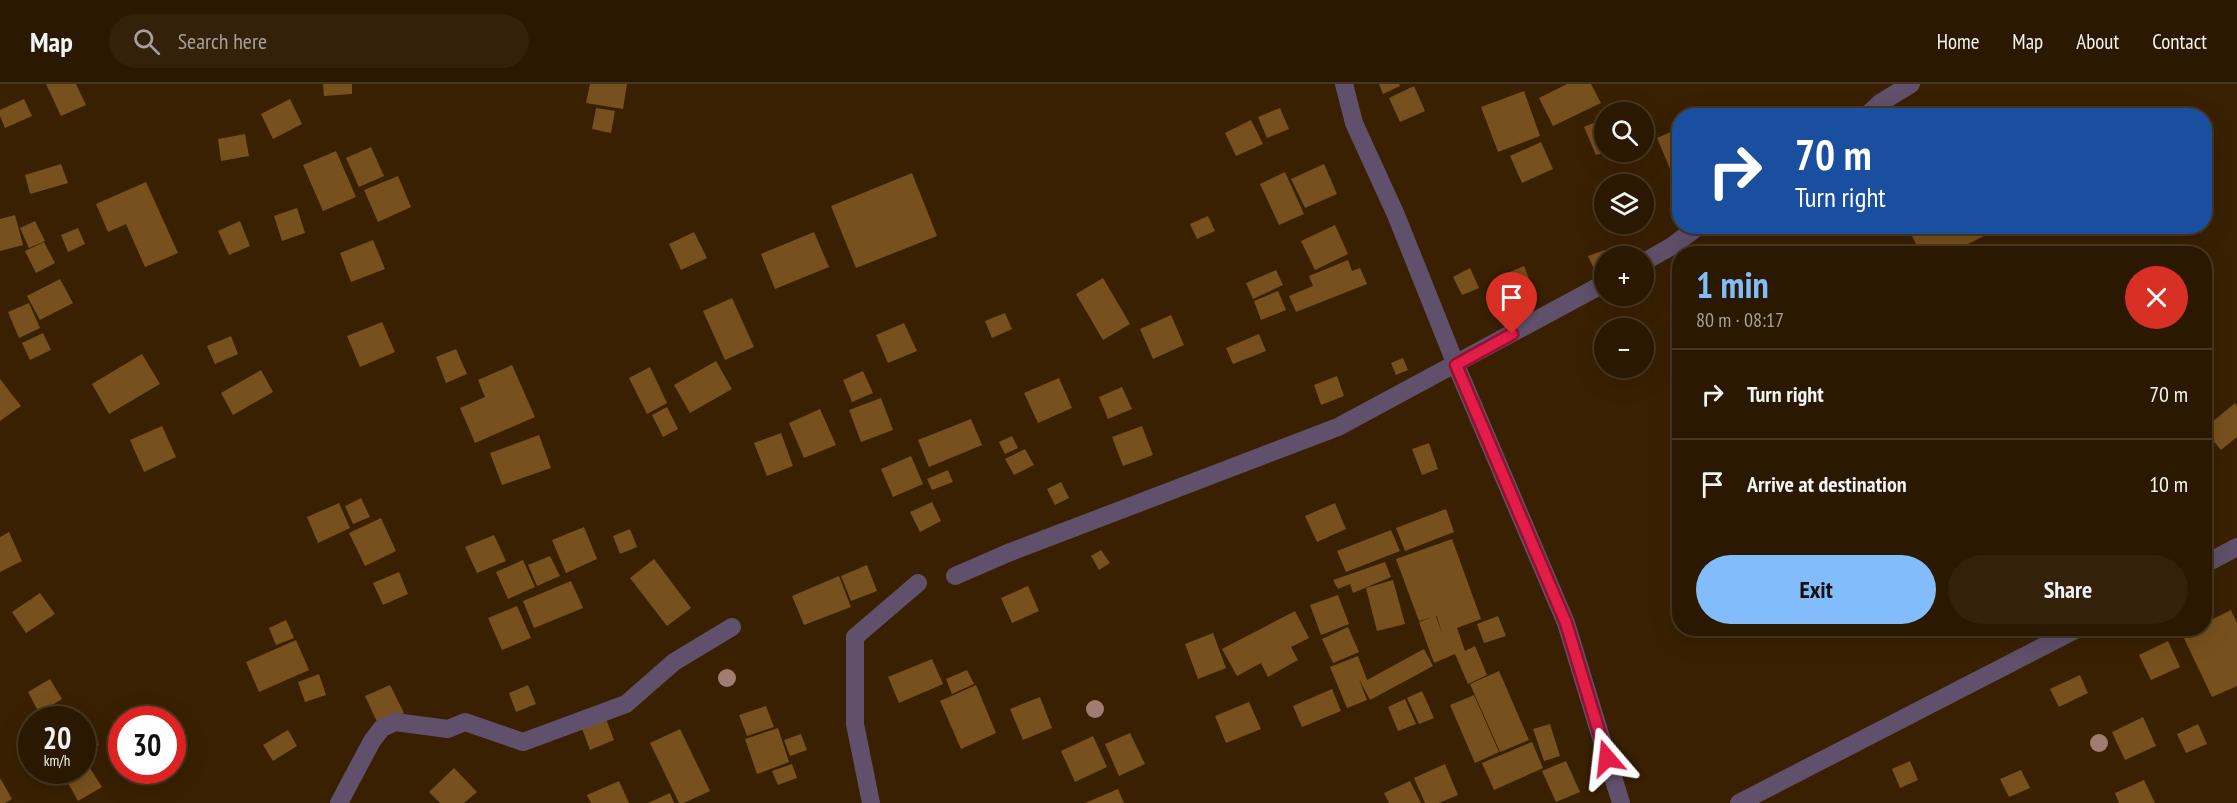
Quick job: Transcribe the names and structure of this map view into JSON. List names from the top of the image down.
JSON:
{
  "page": {
    "header": "Map",
    "search": "Search here",
    "nav": [
      "Home",
      "Map",
      "About",
      "Contact"
    ],
    "map_buttons": ["+", "−"],
    "turn": ["70 m", "Turn right"],
    "heading": ["1 min", "80 m · 08:17"],
    "list": [
      {
        "name": "Turn right",
        "value": "70 m"
      },
      {
        "name": "Arrive at destination",
        "value": "10 m"
      }
    ],
    "buttons": ["Exit", "Share"],
    "speed": "20 km/h",
    "limit": "30"
  }
}
